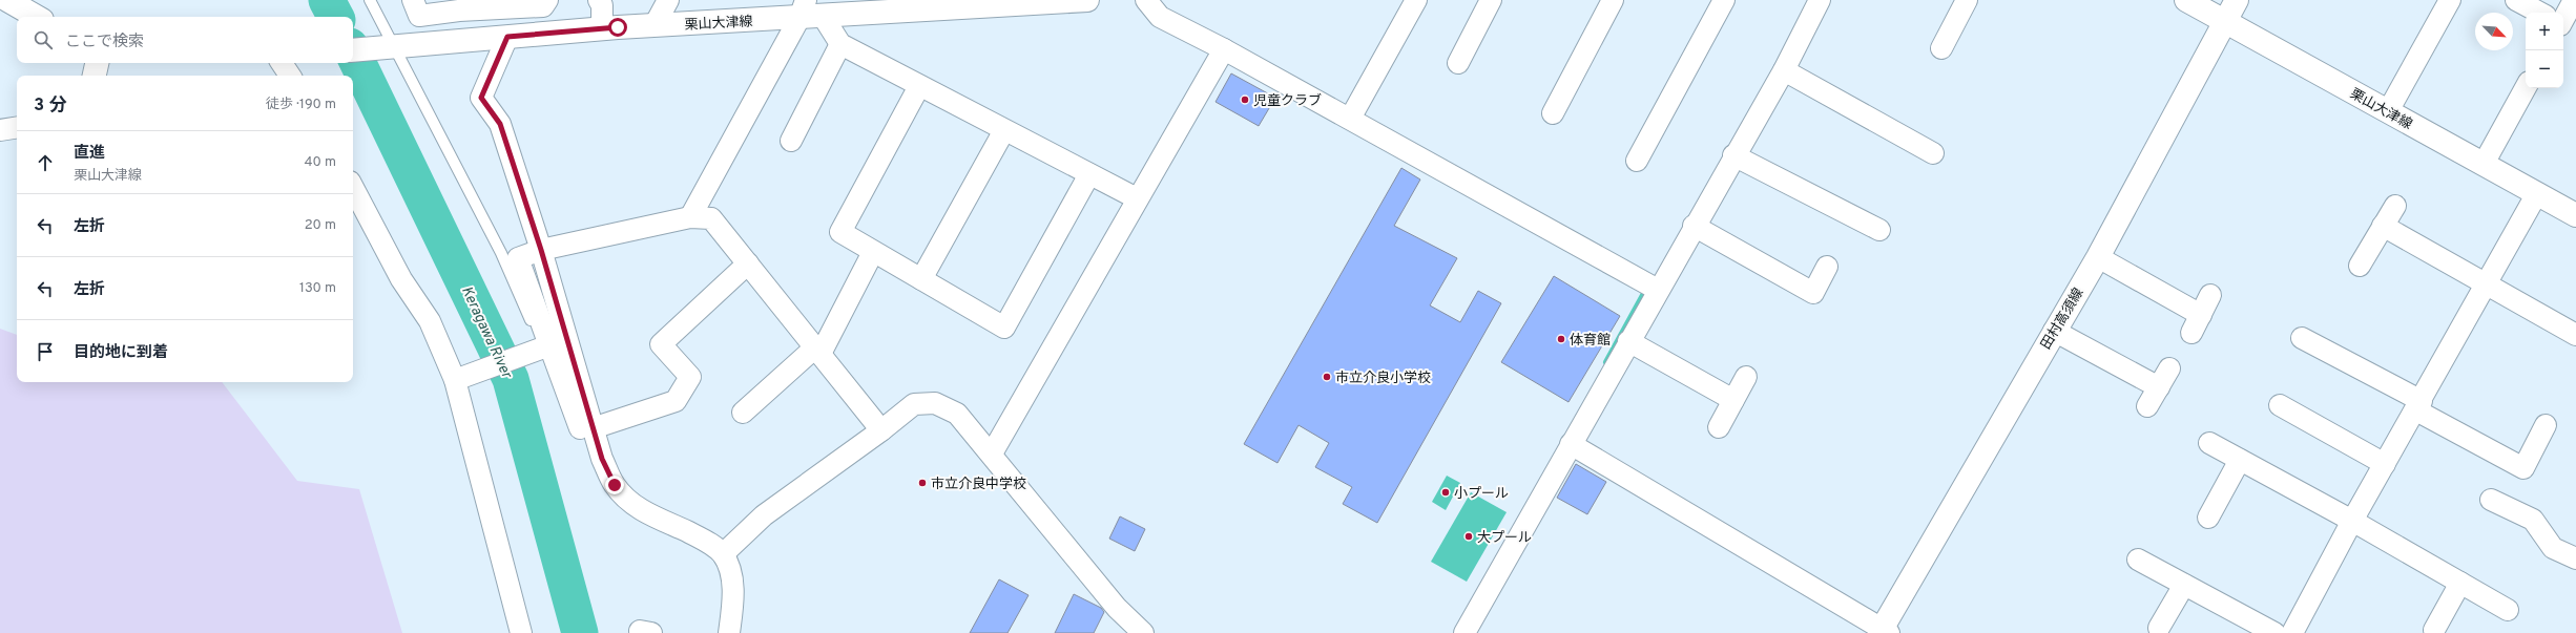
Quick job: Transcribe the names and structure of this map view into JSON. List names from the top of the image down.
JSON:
{
  "streets": {
    "main road": ["栗山大津線", "田村高須線"]
  },
  "crossings": [
    ["栗山大津線", "田村高須線"]
  ],
  "water": ["Keragawa River"],
  "places": [
    "児童クラブ",
    "体育館",
    "市立介良小学校",
    "市立介良中学校",
    "小プール",
    "大プール"
  ],
  "north": "bottom right",
  "page": {
    "map_buttons": ["+", "−"],
    "search": "ここで検索",
    "heading": ["3 分", "徒歩 · 190 m"],
    "list": [
      ["直進", "栗山大津線", "40 m"],
      ["左折", "20 m"],
      ["左折", "130 m"],
      "目的地に到着"
    ]
  }
}
